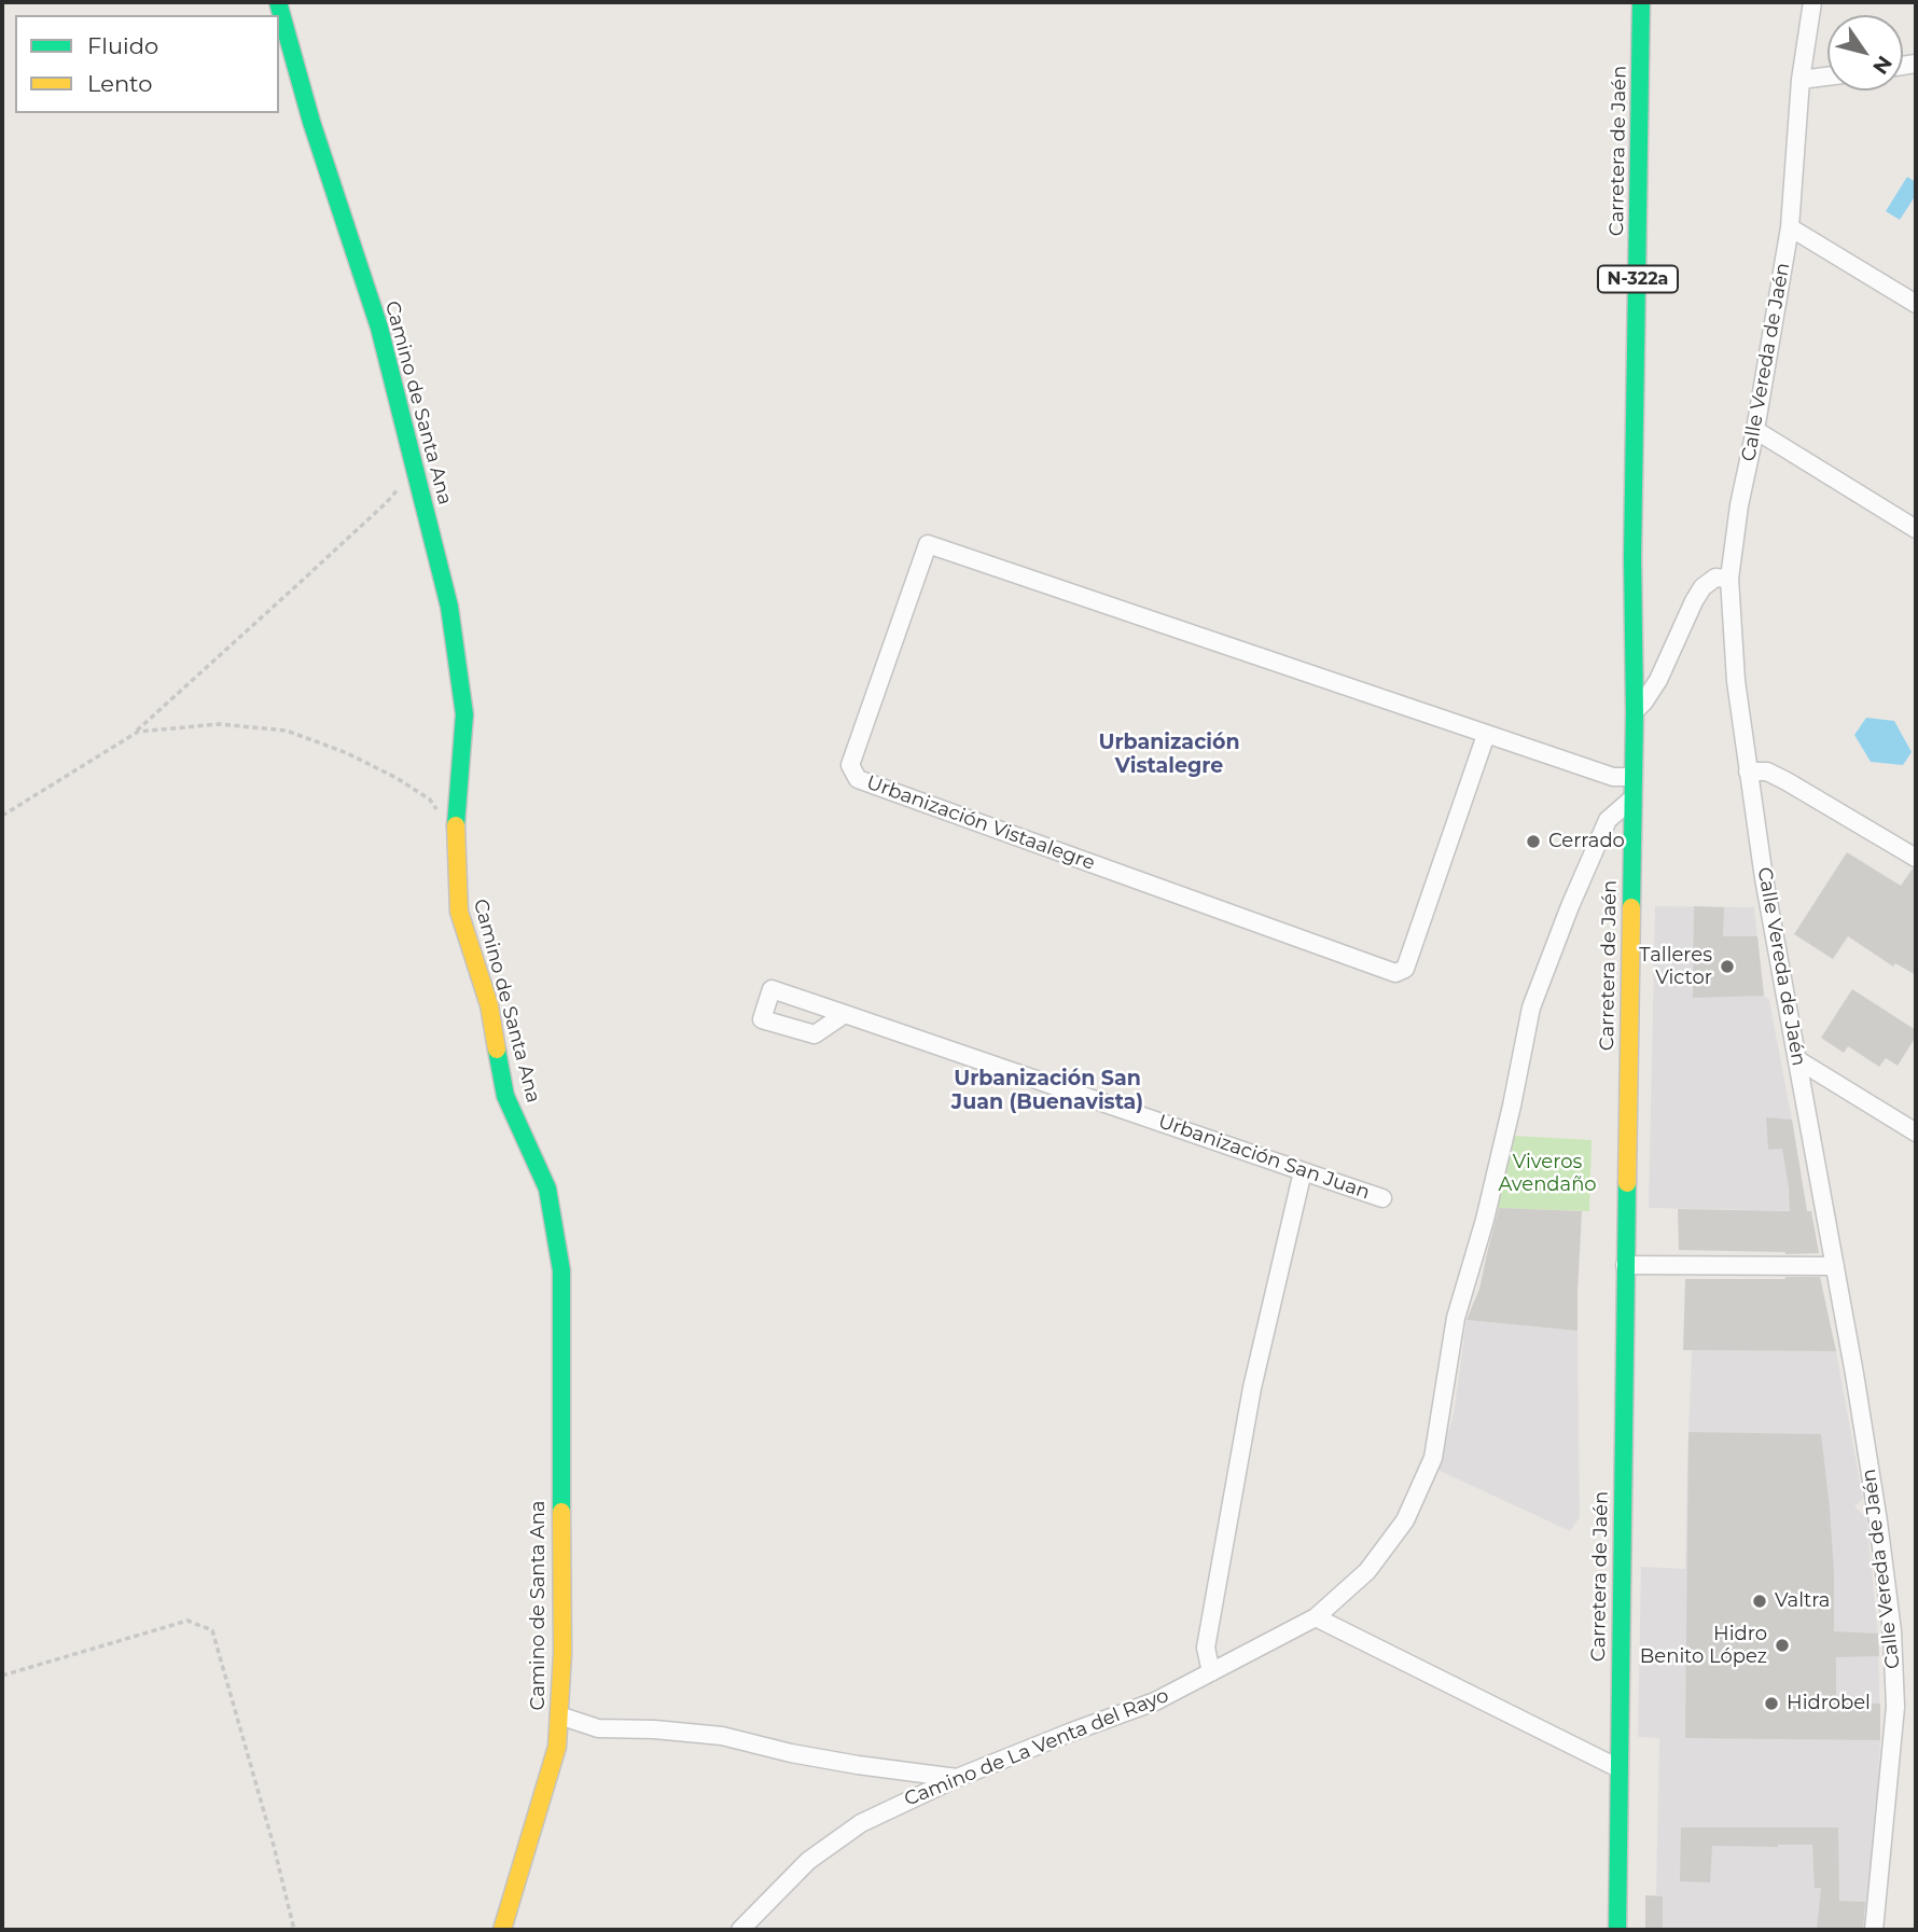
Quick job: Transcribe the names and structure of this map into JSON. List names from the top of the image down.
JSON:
{
  "streets": {
    "main road": ["Carretera de Jaén", "N-322a", "Camino de Santa Ana"],
    "street": [
      "Calle Vereda de Jaén",
      "Urbanización Vistaalegre",
      "Urbanización San Juan",
      "Camino de La Venta del Rayo"
    ]
  },
  "crossings": [
    ["Carretera de Jaén", "Urbanización Vistaalegre"],
    ["Carretera de Jaén", "Camino de La Venta del Rayo"]
  ],
  "districts": ["Urbanización Vistalegre", "Urbanización San Juan (Buenavista)"],
  "parks": ["Viveros Avendaño"],
  "places": [
    "Cerrado",
    "Talleres Victor",
    "Valtra",
    "Hidro Benito López",
    "Hidrobel"
  ],
  "legend": ["Fluido", "Lento"],
  "north": "bottom right"
}
